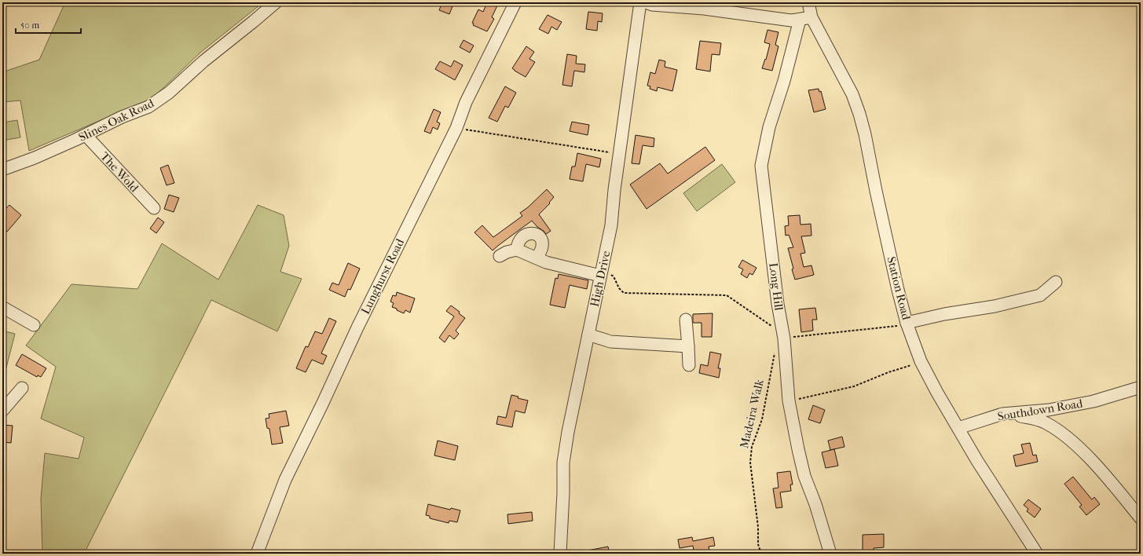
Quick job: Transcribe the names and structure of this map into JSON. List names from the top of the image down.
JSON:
{
  "streets": {
    "street": [
      "Slines Oak Road",
      "The Wold",
      "Lunghurst Road",
      "High Drive",
      "Long Hill",
      "Station Road",
      "Southdown Road"
    ],
    "path": ["Madeira Walk"]
  },
  "crossings": [
    ["Slines Oak Road", "The Wold"],
    ["Station Road", "Southdown Road"]
  ],
  "scale_bar": "50 m"
}
